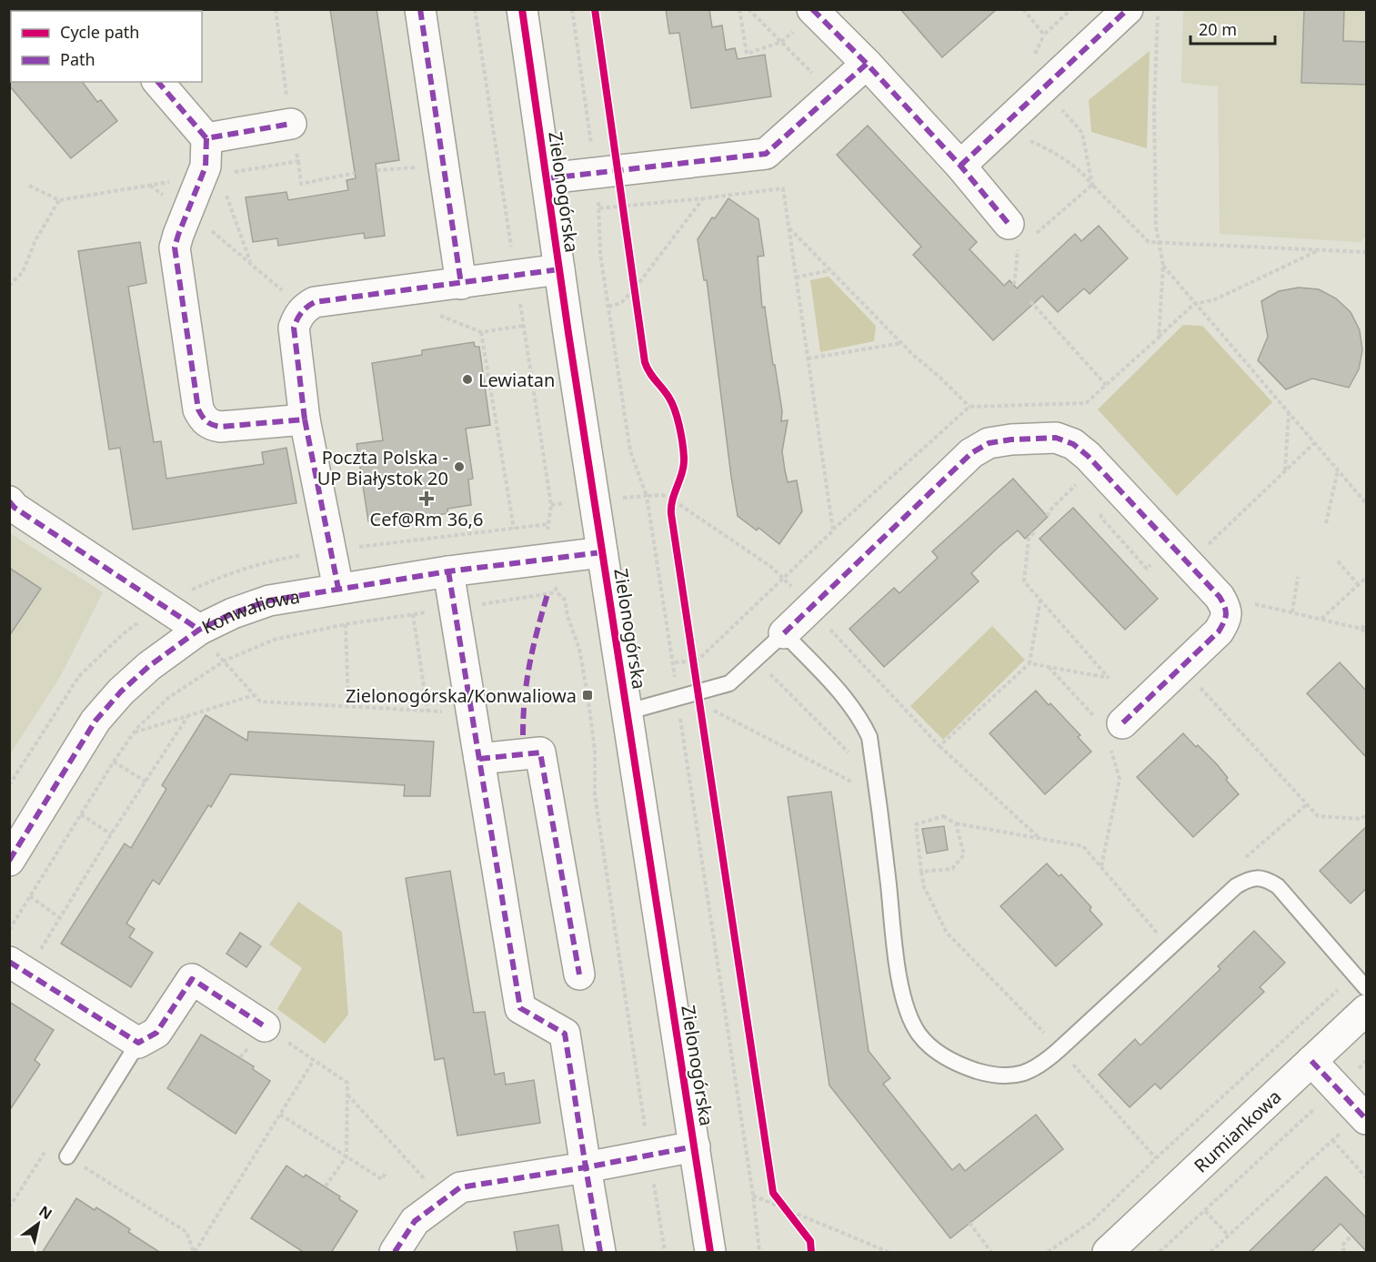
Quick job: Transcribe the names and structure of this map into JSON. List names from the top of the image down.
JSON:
{
  "streets": {
    "street": ["Zielonogórska", "Konwaliowa", "Rumiankowa"]
  },
  "crossings": [
    ["Zielonogórska", "Konwaliowa"]
  ],
  "places": {
    "other": ["Lewiatan", "Poczta Polska - UP Białystok 20"],
    "health": ["Cef@Rm 36,6"],
    "transit": ["Zielonogórska/Konwaliowa"]
  },
  "legend": ["Cycle path", "Path"],
  "scale_bar": "20 m",
  "north": "top right"
}
